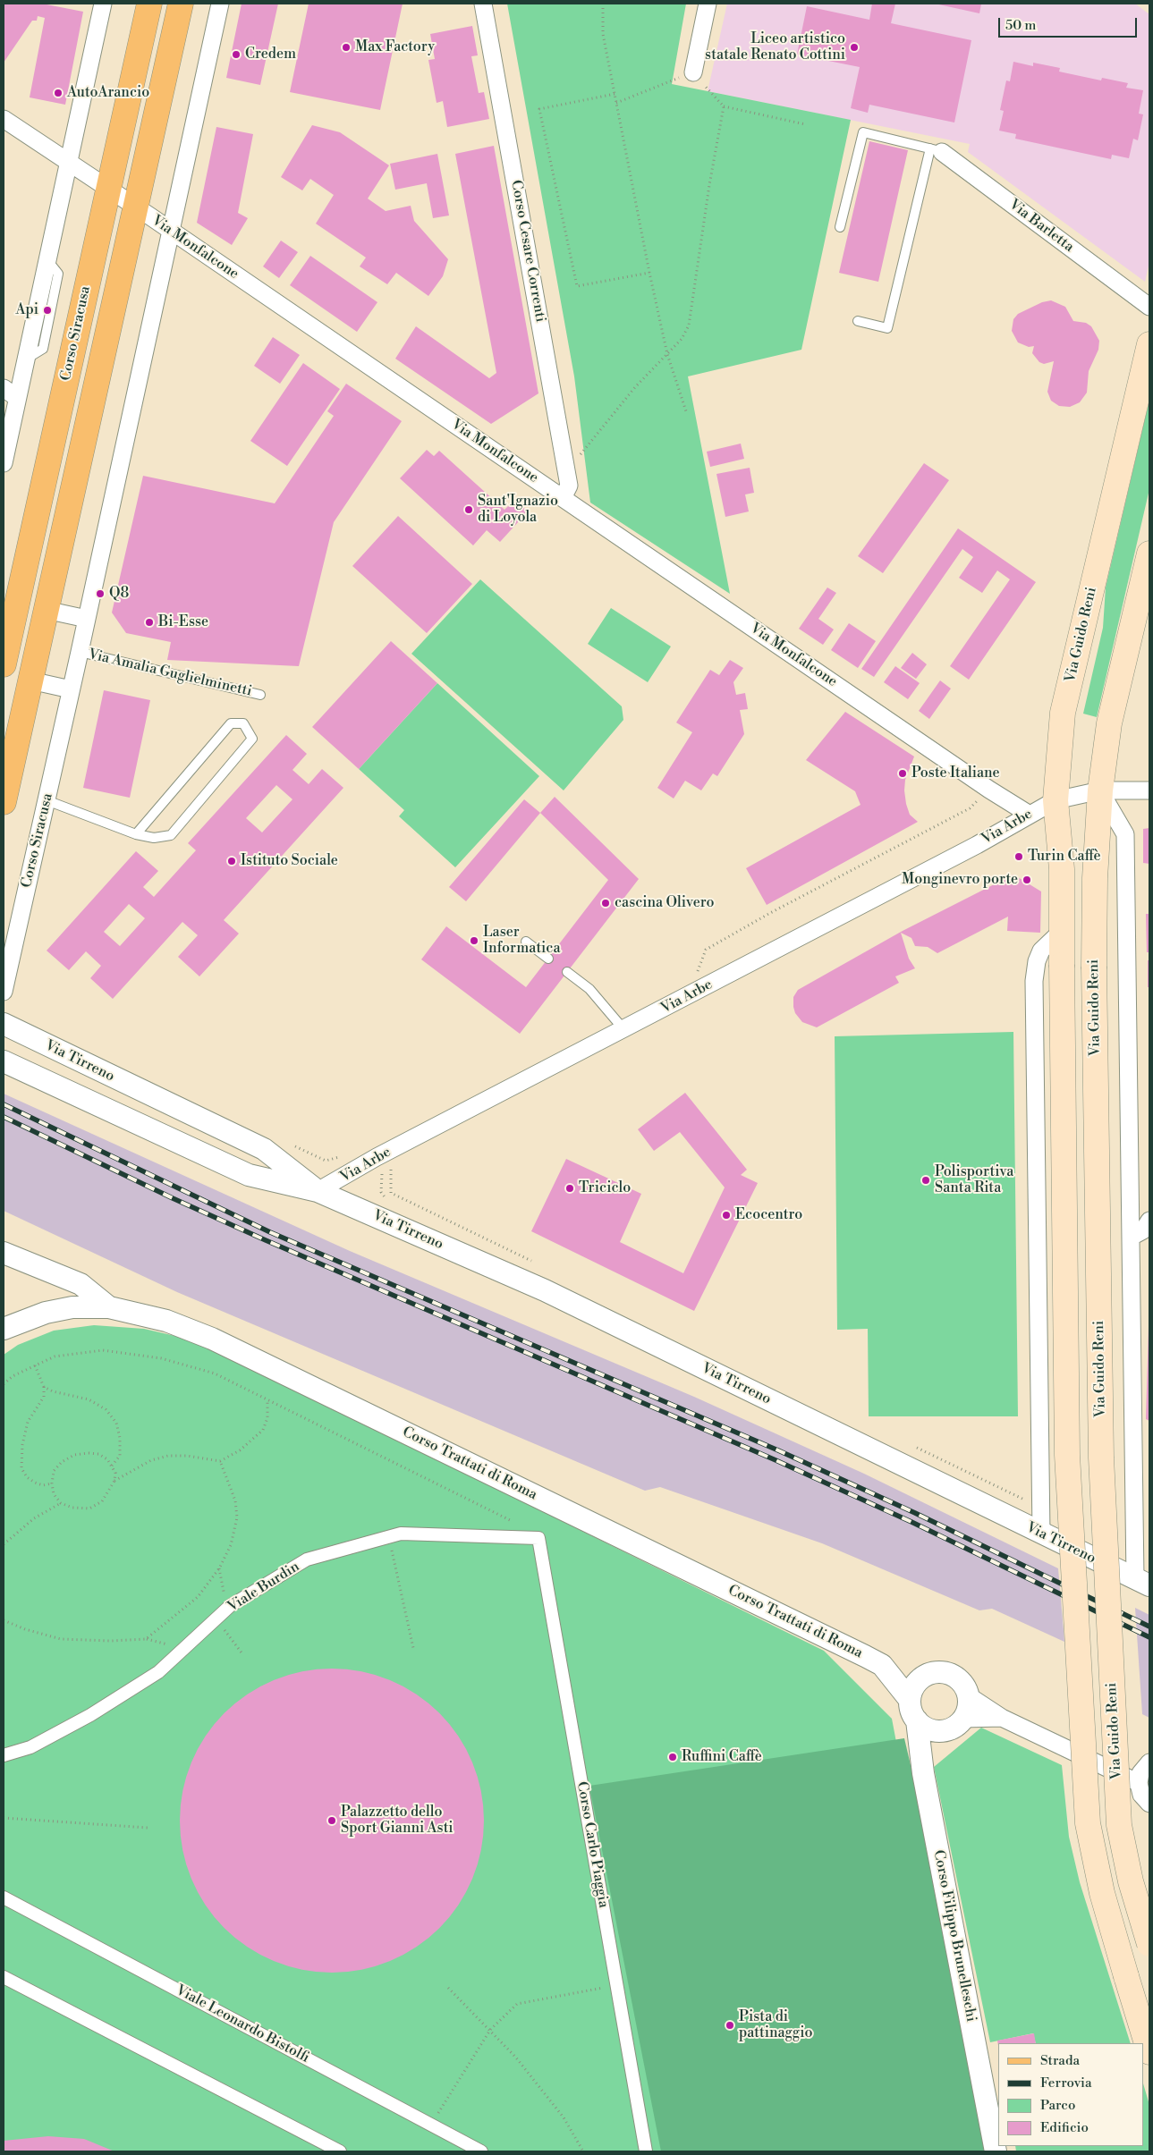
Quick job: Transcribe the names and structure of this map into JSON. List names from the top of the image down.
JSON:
{
  "streets": {
    "main road": ["Corso Siracusa", "Via Guido Reni"],
    "street": [
      "Via Barletta",
      "Via Monfalcone",
      "Corso Cesare Correnti",
      "Via Arbe",
      "Via Tirreno",
      "Corso Trattati di Roma",
      "Viale Burdin",
      "Corso Carlo Piaggia",
      "Corso Filippo Brunelleschi",
      "Viale Leonardo Bistolfi"
    ],
    "lane": ["Via Amalia Guglielminetti"]
  },
  "crossings": [
    ["Via Monfalcone", "Corso Cesare Correnti"],
    ["Via Monfalcone", "Corso Siracusa"],
    ["Via Monfalcone", "Via Arbe"],
    ["Corso Siracusa", "Via Amalia Guglielminetti"],
    ["Via Guido Reni", "Via Arbe"],
    ["Via Arbe", "Via Tirreno"],
    ["Corso Trattati di Roma", "Corso Filippo Brunelleschi"],
    ["Viale Burdin", "Corso Carlo Piaggia"]
  ],
  "places": [
    "Max Factory",
    "Liceo artistico statale Renato Cottini",
    "Credem",
    "AutoArancio",
    "Api",
    "Sant'Ignazio di Loyola",
    "Q8",
    "Bi-Esse",
    "Poste Italiane",
    "Turin Caffè",
    "Istituto Sociale",
    "Monginevro porte",
    "cascina Olivero",
    "Laser Informatica",
    "Polisportiva Santa Rita",
    "Triciclo",
    "Ecocentro",
    "Ruffini Caffè",
    "Palazzetto dello Sport Gianni Asti",
    "Pista di pattinaggio"
  ],
  "legend": [
    "Strada",
    "Ferrovia",
    "Parco",
    "Edificio"
  ],
  "scale_bar": "50 m"
}
